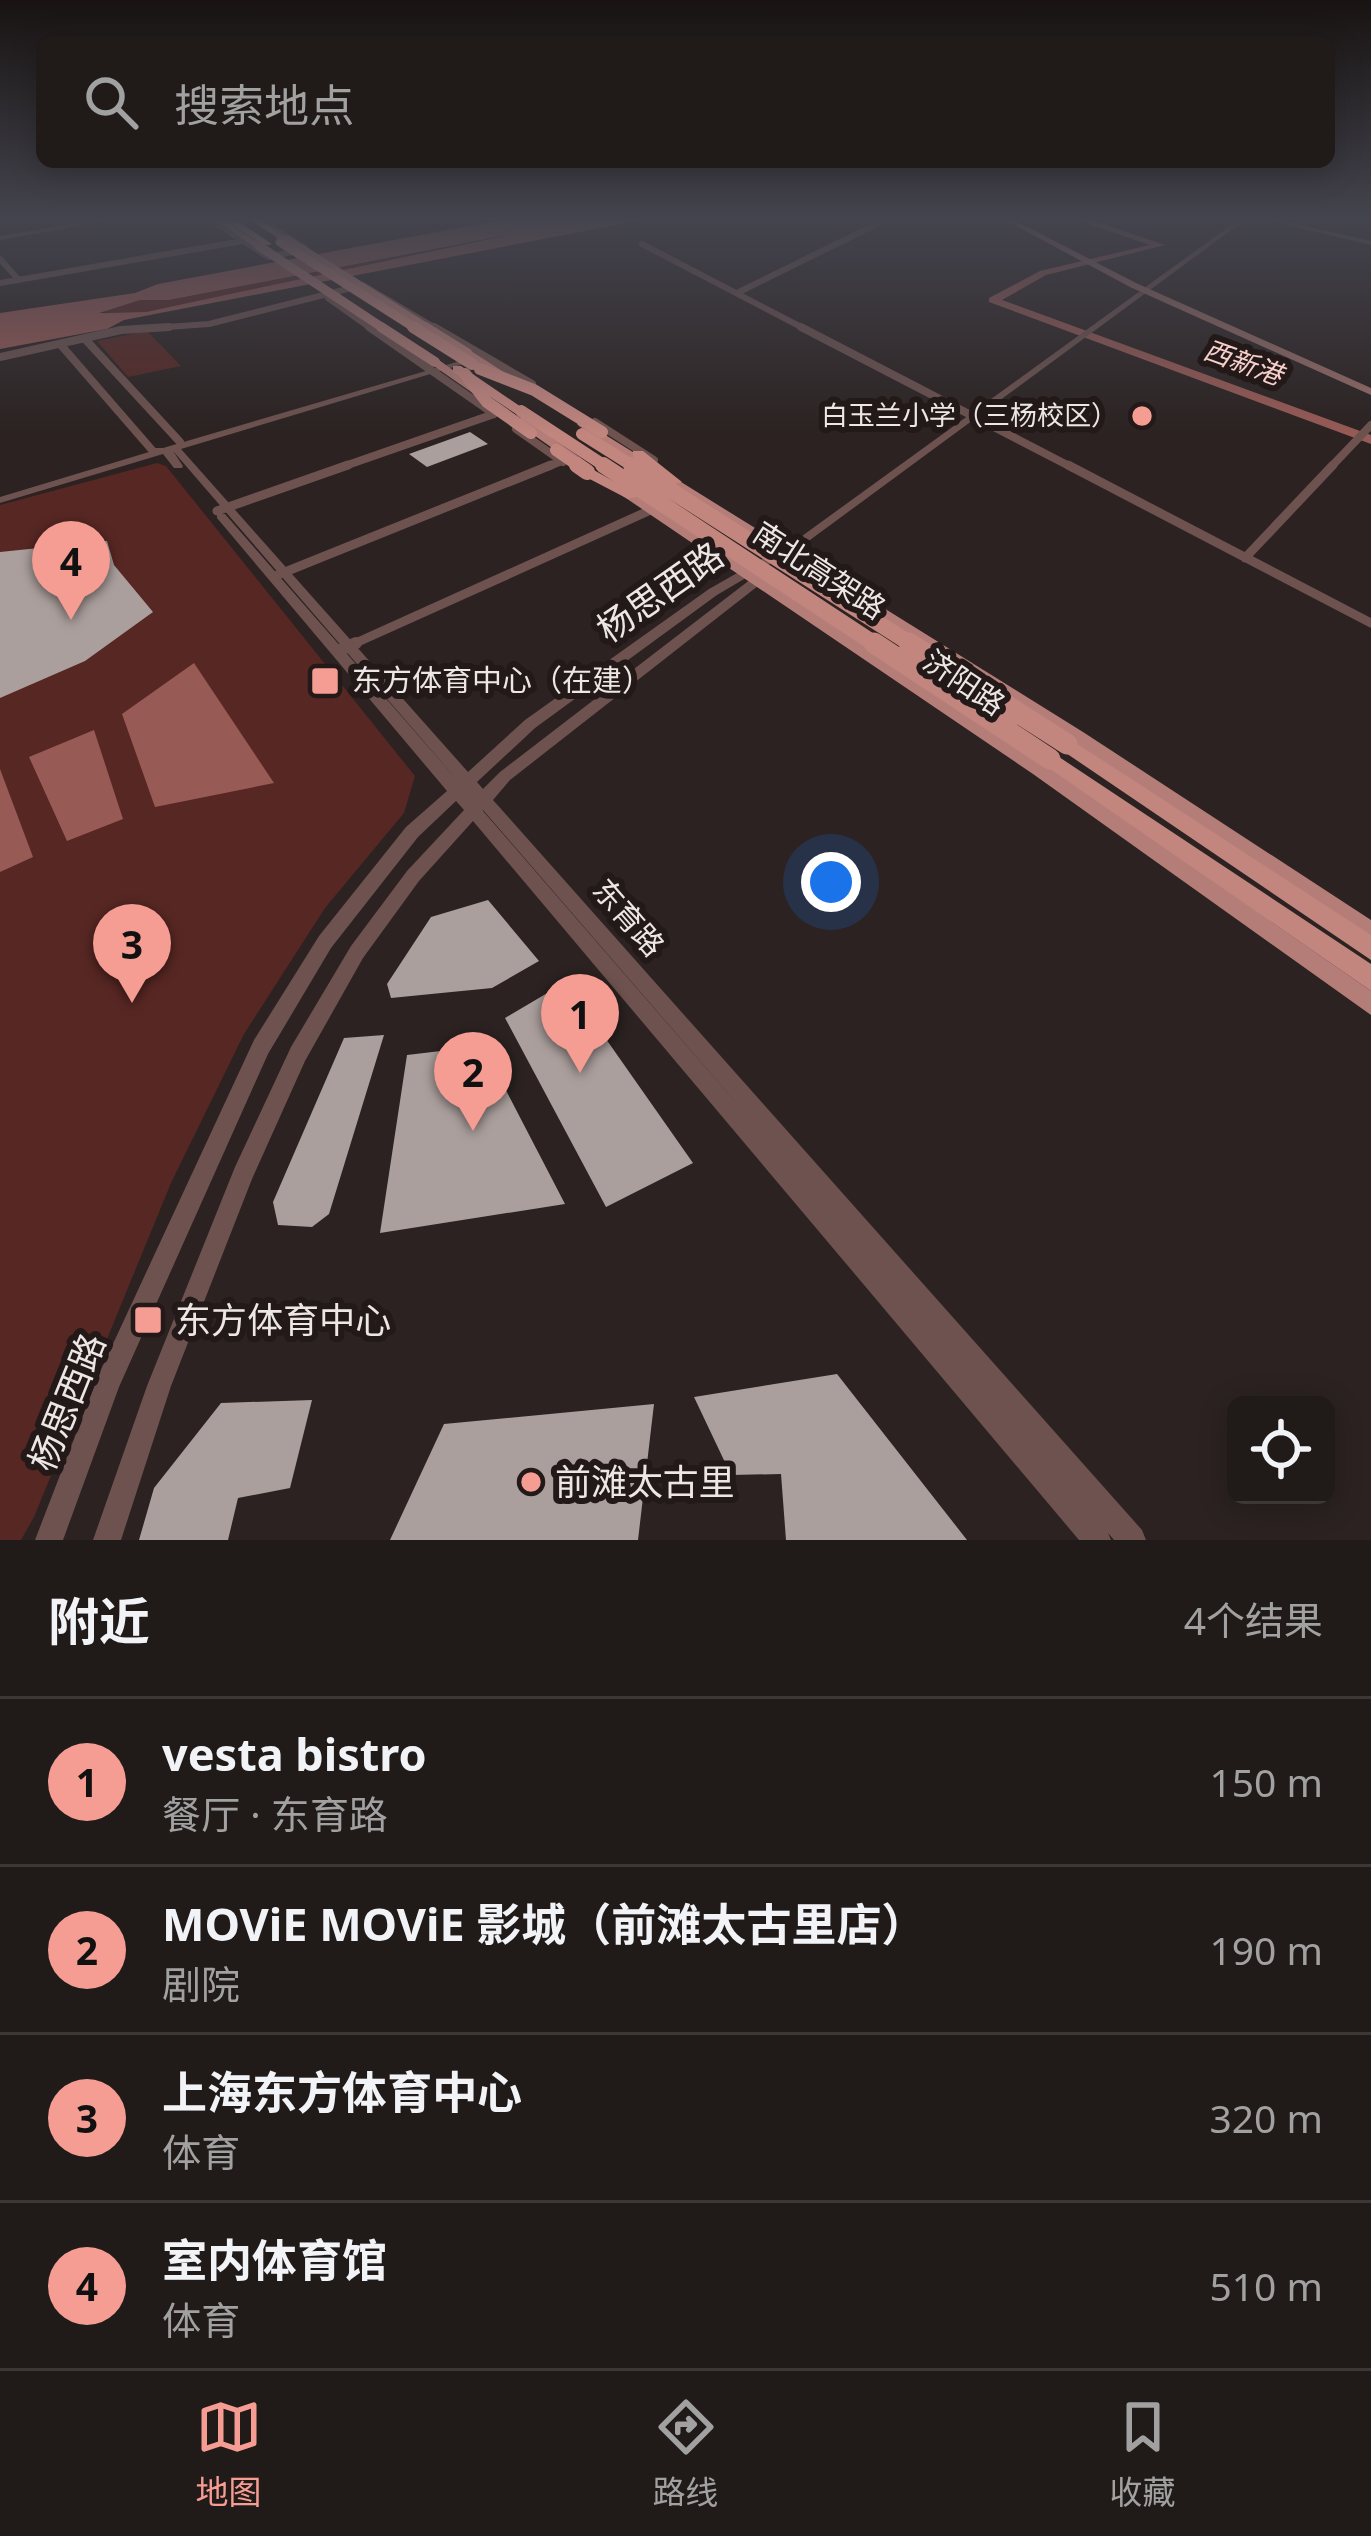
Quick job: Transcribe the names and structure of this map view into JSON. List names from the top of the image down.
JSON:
{
  "streets": {
    "highway": ["南北高架路"],
    "main road": ["济阳路"],
    "street": ["杨思西路", "东育路"]
  },
  "crossings": [
    ["南北高架路", "济阳路"],
    ["杨思西路", "济阳路"],
    ["杨思西路", "东育路"]
  ],
  "water": ["西新港"],
  "places": {
    "other": ["白玉兰小学（三杨校区）", "前滩太古里"],
    "transit": ["东方体育中心（在建）", "东方体育中心"]
  },
  "page": {
    "search": "搜索地点",
    "pins": [
      "4",
      "3",
      "1",
      "2"
    ],
    "heading": ["附近", "4个结果"],
    "list": [
      {
        "mark": "1",
        "name": "vesta bistro",
        "note": "餐厅 · 东育路",
        "value": "150 m"
      },
      {
        "mark": "2",
        "name": "MOViE MOViE 影城（前滩太古里店）",
        "note": "剧院",
        "value": "190 m"
      },
      {
        "mark": "3",
        "name": "上海东方体育中心",
        "note": "体育",
        "value": "320 m"
      },
      {
        "mark": "4",
        "name": "室内体育馆",
        "note": "体育",
        "value": "510 m"
      }
    ],
    "nav": ["地图", "路线", "收藏"]
  }
}
